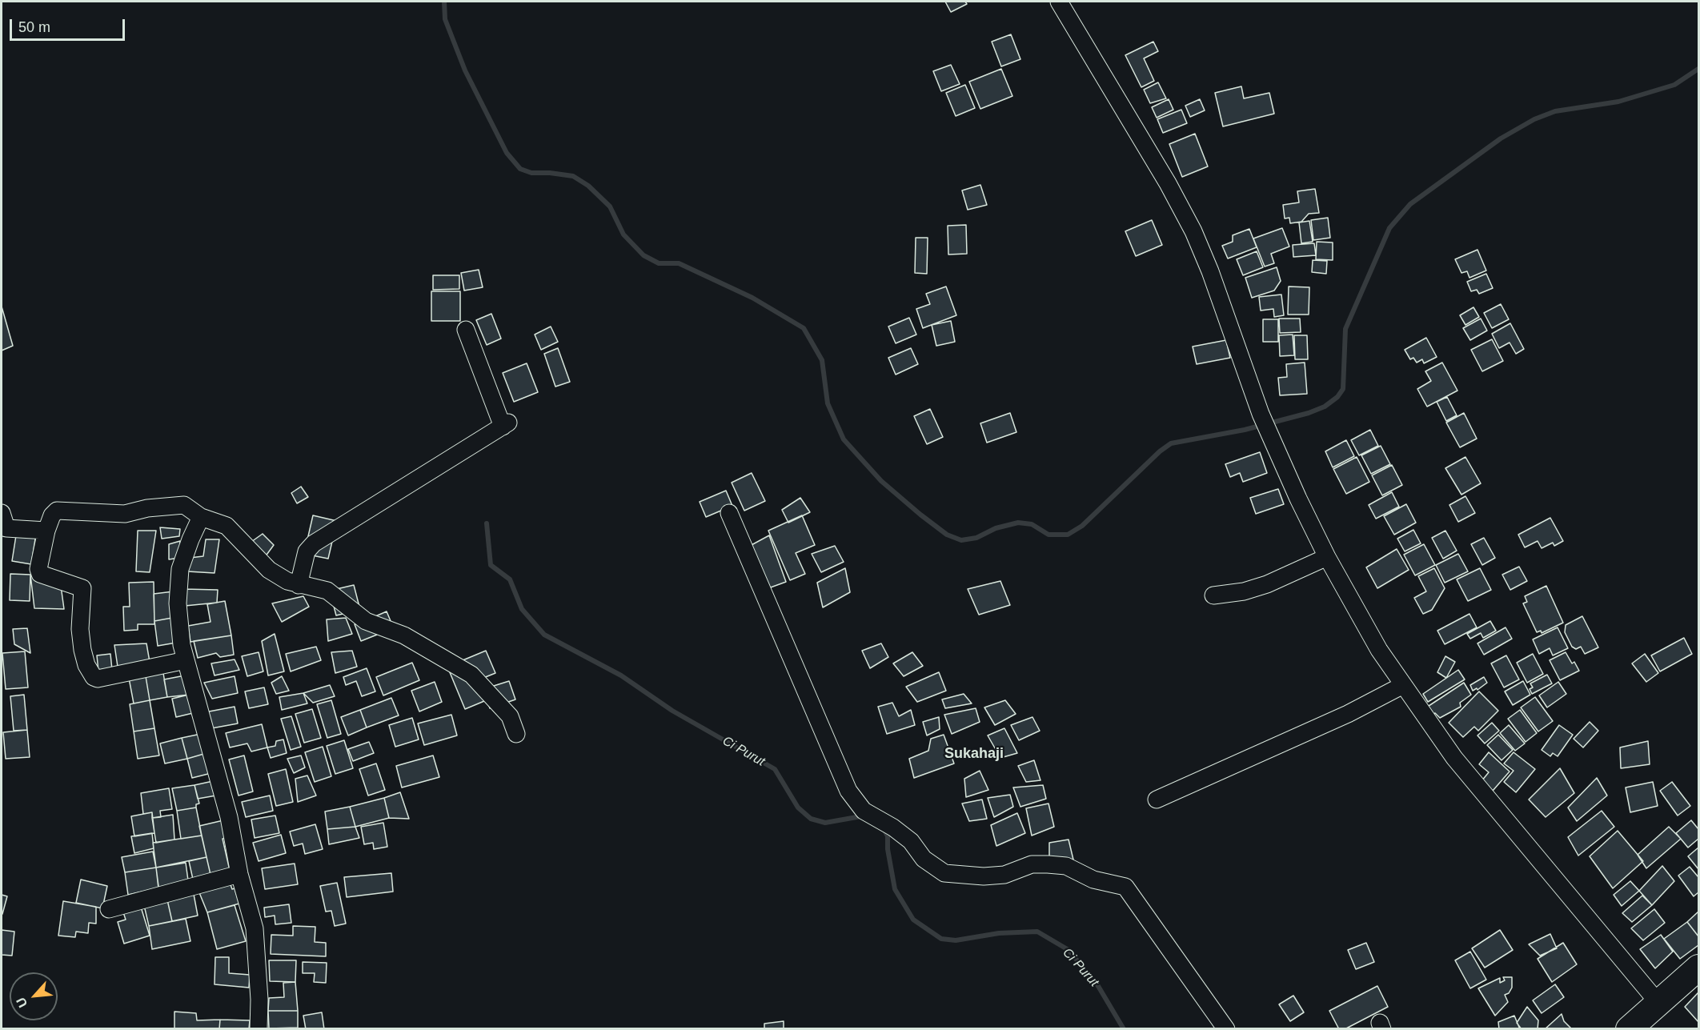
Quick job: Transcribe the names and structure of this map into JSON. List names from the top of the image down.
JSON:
{
  "districts": ["Sukahaji"],
  "water": ["Ci Purut"],
  "scale_bar": "50 m",
  "north": "bottom left"
}
